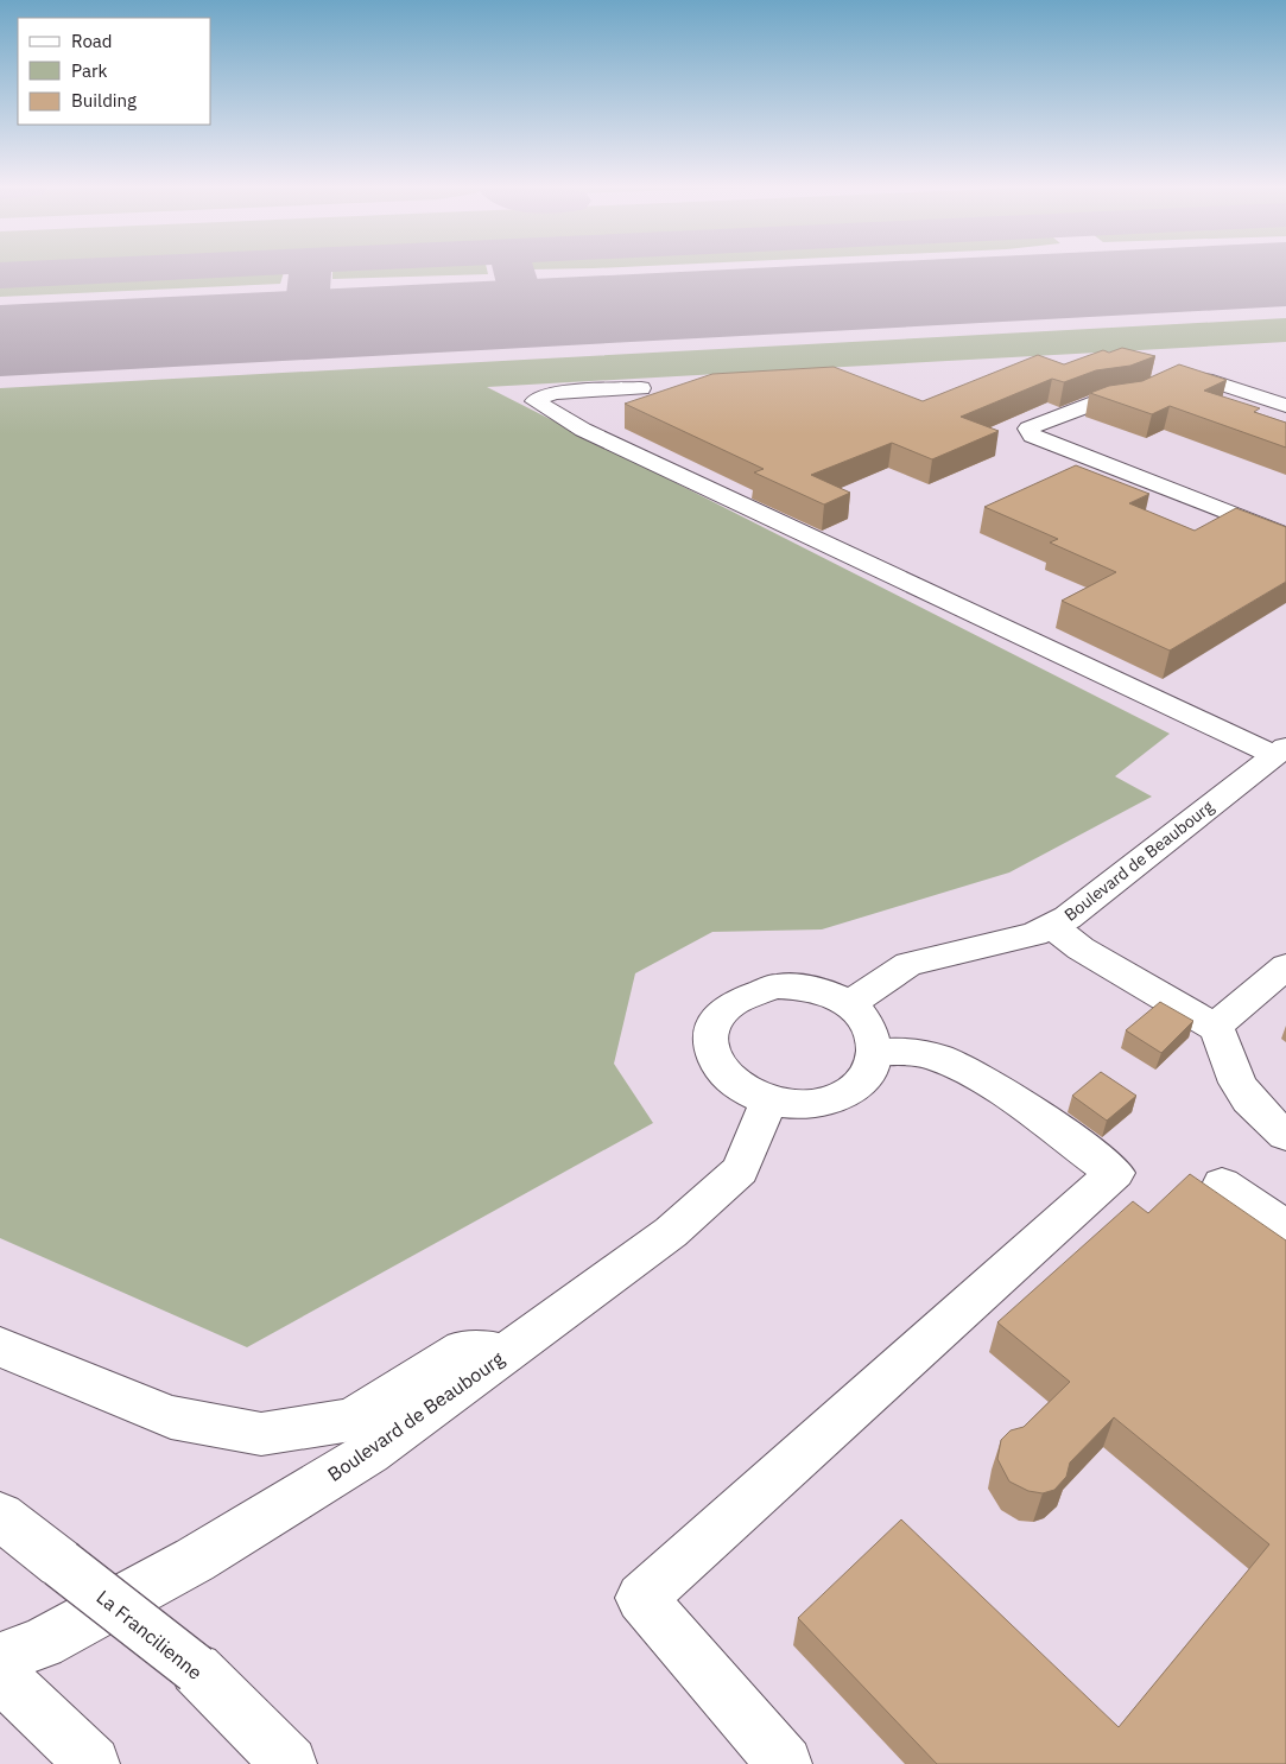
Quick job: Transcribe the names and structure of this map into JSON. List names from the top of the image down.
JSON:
{
  "streets": {
    "main road": ["Boulevard de Beaubourg", "La Francilienne"]
  },
  "legend": ["Road", "Park", "Building"]
}
